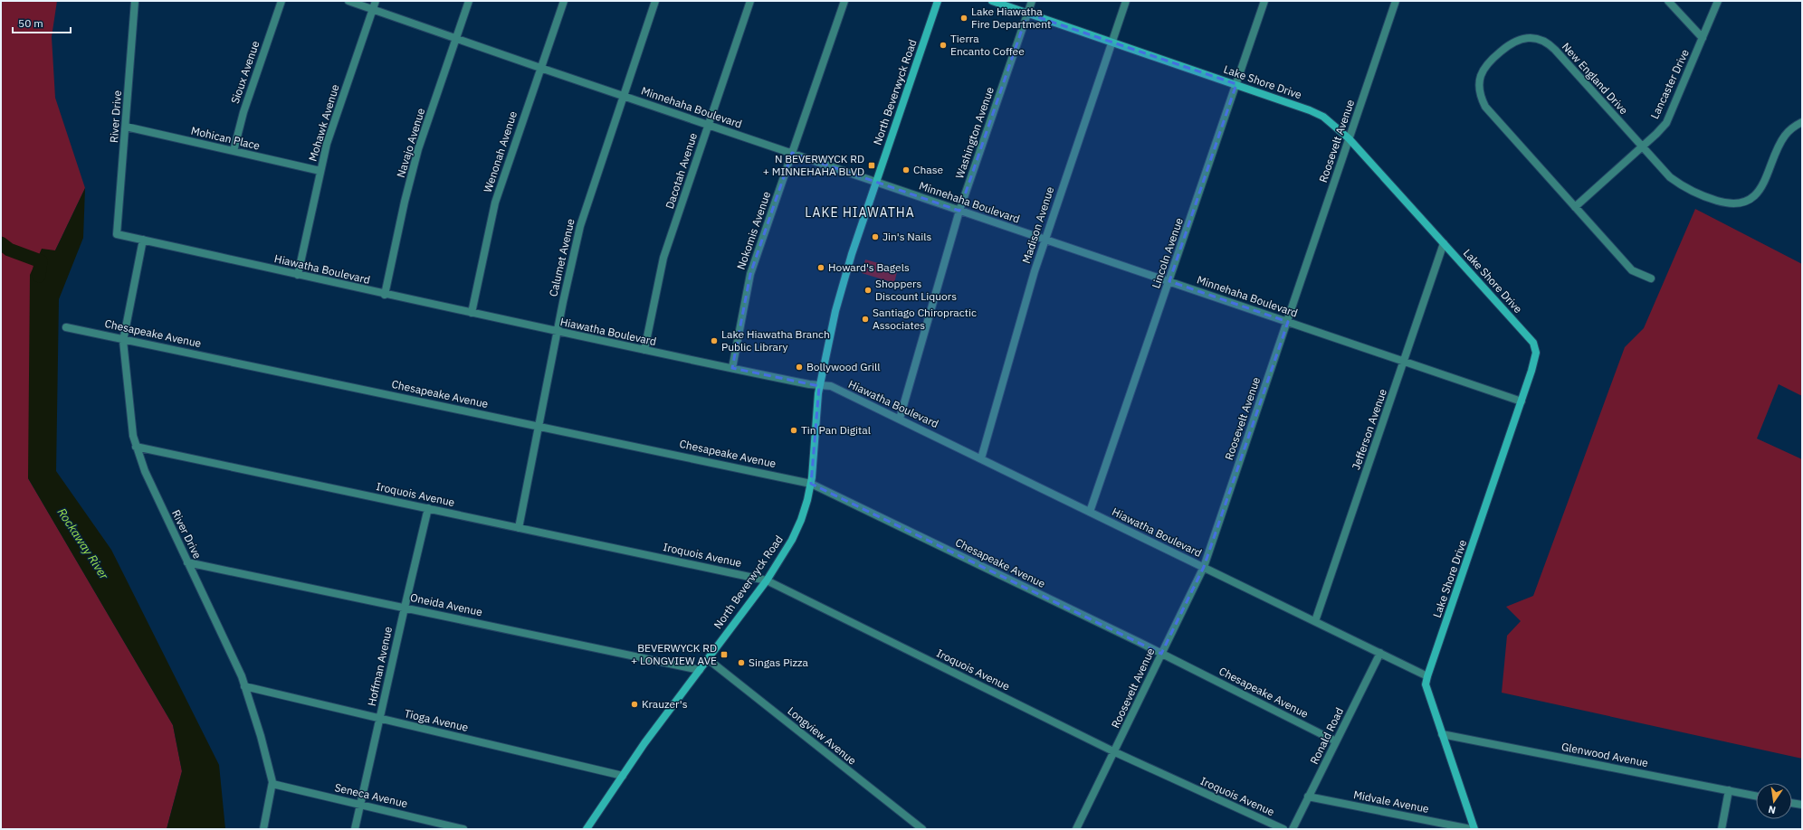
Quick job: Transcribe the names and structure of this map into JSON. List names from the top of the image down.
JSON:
{
  "streets": {
    "street": [
      "Sioux Avenue",
      "New England Drive",
      "Lake Shore Drive",
      "Lancaster Drive",
      "North Beverwyck Road",
      "Minnehaha Boulevard",
      "River Drive",
      "Mohawk Avenue",
      "Washington Avenue",
      "Mohican Place",
      "Roosevelt Avenue",
      "Navajo Avenue",
      "Wenonah Avenue",
      "Dacotah Avenue",
      "Madison Avenue",
      "Nokomis Avenue",
      "Lincoln Avenue",
      "Calumet Avenue",
      "Hiawatha Boulevard",
      "Chesapeake Avenue",
      "Jefferson Avenue",
      "Iroquois Avenue",
      "Oneida Avenue",
      "Hoffman Avenue",
      "Tioga Avenue",
      "Longview Avenue",
      "Ronald Road",
      "Glenwood Avenue",
      "Seneca Avenue",
      "Midvale Avenue"
    ]
  },
  "crossings": [
    ["Sioux Avenue", "Mohican Place"],
    ["New England Drive", "Lancaster Drive"],
    ["Lake Shore Drive", "Minnehaha Boulevard"],
    ["Lake Shore Drive", "Washington Avenue"],
    ["Lake Shore Drive", "Roosevelt Avenue"],
    ["Lake Shore Drive", "Madison Avenue"],
    ["Lake Shore Drive", "Lincoln Avenue"],
    ["Lake Shore Drive", "Hiawatha Boulevard"],
    ["Lake Shore Drive", "Jefferson Avenue"],
    ["Lake Shore Drive", "Glenwood Avenue"],
    ["North Beverwyck Road", "Minnehaha Boulevard"],
    ["North Beverwyck Road", "Hiawatha Boulevard"],
    ["North Beverwyck Road", "Chesapeake Avenue"],
    ["North Beverwyck Road", "Iroquois Avenue"],
    ["North Beverwyck Road", "Oneida Avenue"],
    ["North Beverwyck Road", "Tioga Avenue"],
    ["North Beverwyck Road", "Longview Avenue"],
    ["Minnehaha Boulevard", "Mohawk Avenue"],
    ["Minnehaha Boulevard", "Washington Avenue"],
    ["Minnehaha Boulevard", "Roosevelt Avenue"],
    ["Minnehaha Boulevard", "Navajo Avenue"],
    ["Minnehaha Boulevard", "Wenonah Avenue"],
    ["Minnehaha Boulevard", "Dacotah Avenue"],
    ["Minnehaha Boulevard", "Madison Avenue"],
    ["Minnehaha Boulevard", "Nokomis Avenue"],
    ["Minnehaha Boulevard", "Lincoln Avenue"],
    ["Minnehaha Boulevard", "Calumet Avenue"],
    ["Minnehaha Boulevard", "Jefferson Avenue"],
    ["River Drive", "Mohican Place"],
    ["River Drive", "Hiawatha Boulevard"],
    ["River Drive", "Chesapeake Avenue"],
    ["River Drive", "Iroquois Avenue"],
    ["River Drive", "Oneida Avenue"],
    ["River Drive", "Tioga Avenue"],
    ["River Drive", "Seneca Avenue"],
    ["Mohawk Avenue", "Mohican Place"],
    ["Mohawk Avenue", "Hiawatha Boulevard"],
    ["Washington Avenue", "Hiawatha Boulevard"],
    ["Roosevelt Avenue", "Hiawatha Boulevard"],
    ["Roosevelt Avenue", "Chesapeake Avenue"],
    ["Roosevelt Avenue", "Iroquois Avenue"],
    ["Navajo Avenue", "Hiawatha Boulevard"],
    ["Wenonah Avenue", "Hiawatha Boulevard"],
    ["Dacotah Avenue", "Hiawatha Boulevard"],
    ["Madison Avenue", "Hiawatha Boulevard"],
    ["Nokomis Avenue", "Hiawatha Boulevard"],
    ["Lincoln Avenue", "Hiawatha Boulevard"],
    ["Calumet Avenue", "Hiawatha Boulevard"],
    ["Calumet Avenue", "Chesapeake Avenue"],
    ["Calumet Avenue", "Iroquois Avenue"],
    ["Hiawatha Boulevard", "Jefferson Avenue"],
    ["Hiawatha Boulevard", "Ronald Road"],
    ["Chesapeake Avenue", "Ronald Road"],
    ["Iroquois Avenue", "Hoffman Avenue"],
    ["Oneida Avenue", "Hoffman Avenue"],
    ["Hoffman Avenue", "Tioga Avenue"],
    ["Hoffman Avenue", "Seneca Avenue"],
    ["Ronald Road", "Midvale Avenue"]
  ],
  "districts": ["LAKE HIAWATHA"],
  "water": ["Rockaway River"],
  "places": {
    "other": [
      "Lake Hiawatha Fire Department",
      "Tierra Encanto Coffee",
      "Chase",
      "Jin's Nails",
      "Howard's Bagels",
      "Shoppers Discount Liquors",
      "Santiago Chiropractic Associates",
      "Lake Hiawatha Branch Public Library",
      "Bollywood Grill",
      "Tin Pan Digital",
      "Singas Pizza",
      "Krauzer's"
    ],
    "transit": ["N BEVERWYCK RD + MINNEHAHA BLVD", "BEVERWYCK RD + LONGVIEW AVE"]
  },
  "scale_bar": "50 m",
  "north": "bottom"
}
